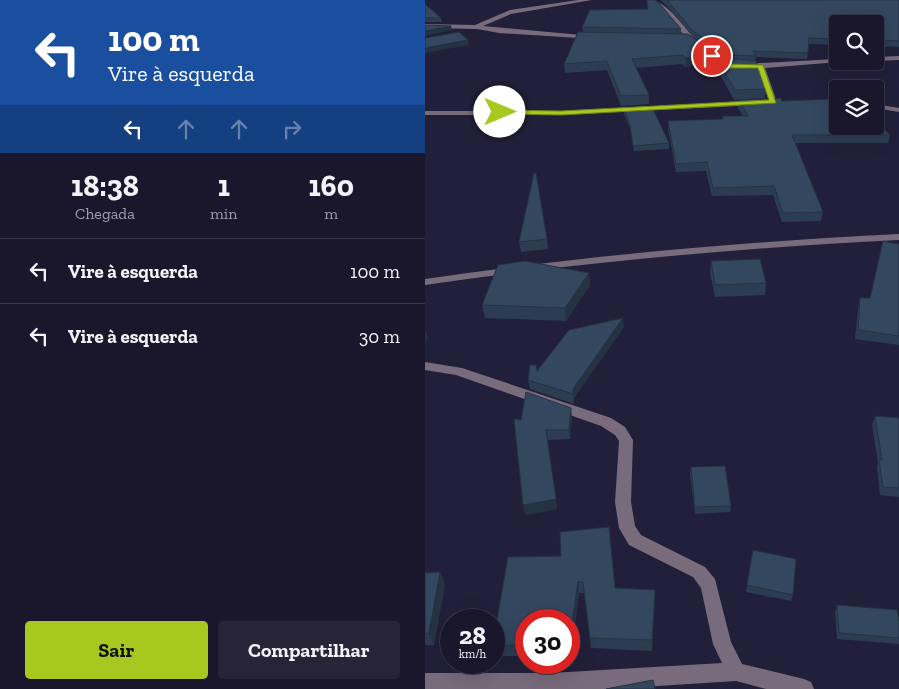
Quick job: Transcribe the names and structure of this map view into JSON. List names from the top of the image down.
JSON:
{
  "page": {
    "turn": ["100 m", "Vire à esquerda"],
    "eta": [
      "18:38",
      "Chegada",
      "1",
      "min",
      "160",
      "m"
    ],
    "list": [
      {
        "name": "Vire à esquerda",
        "value": "100 m"
      },
      {
        "name": "Vire à esquerda",
        "value": "30 m"
      }
    ],
    "speed": "28 km/h",
    "limit": "30",
    "buttons": ["Sair", "Compartilhar"]
  }
}
